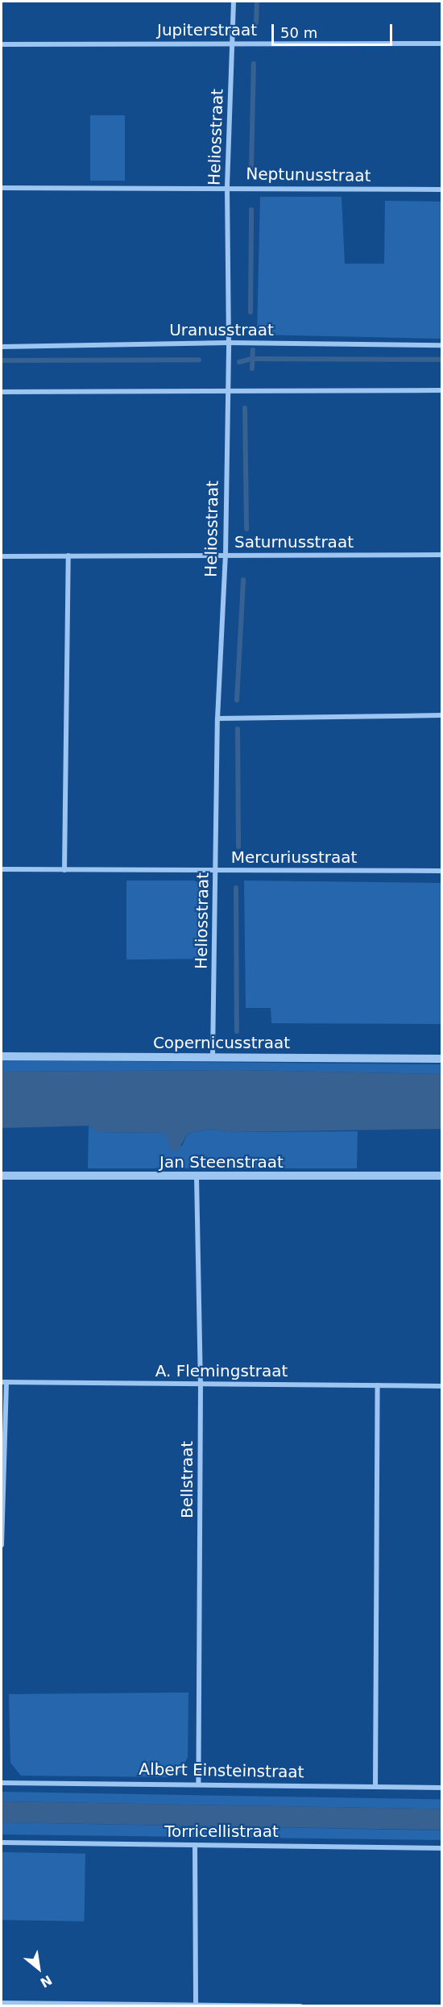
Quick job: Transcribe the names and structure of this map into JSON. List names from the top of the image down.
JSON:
{
  "streets": {
    "street": [
      "Jupiterstraat",
      "Heliosstraat",
      "Neptunusstraat",
      "Uranusstraat",
      "Saturnusstraat",
      "Mercuriusstraat",
      "Copernicusstraat",
      "Jan Steenstraat",
      "A. Flemingstraat",
      "Bellstraat",
      "Albert Einsteinstraat",
      "Torricellistraat"
    ]
  },
  "crossings": [
    ["Jupiterstraat", "Heliosstraat"],
    ["Heliosstraat", "Neptunusstraat"],
    ["Heliosstraat", "Uranusstraat"],
    ["Heliosstraat", "Saturnusstraat"],
    ["Heliosstraat", "Mercuriusstraat"],
    ["Heliosstraat", "Copernicusstraat"],
    ["Jan Steenstraat", "Bellstraat"],
    ["A. Flemingstraat", "Bellstraat"],
    ["Bellstraat", "Albert Einsteinstraat"]
  ],
  "scale_bar": "50 m",
  "north": "bottom right"
}
